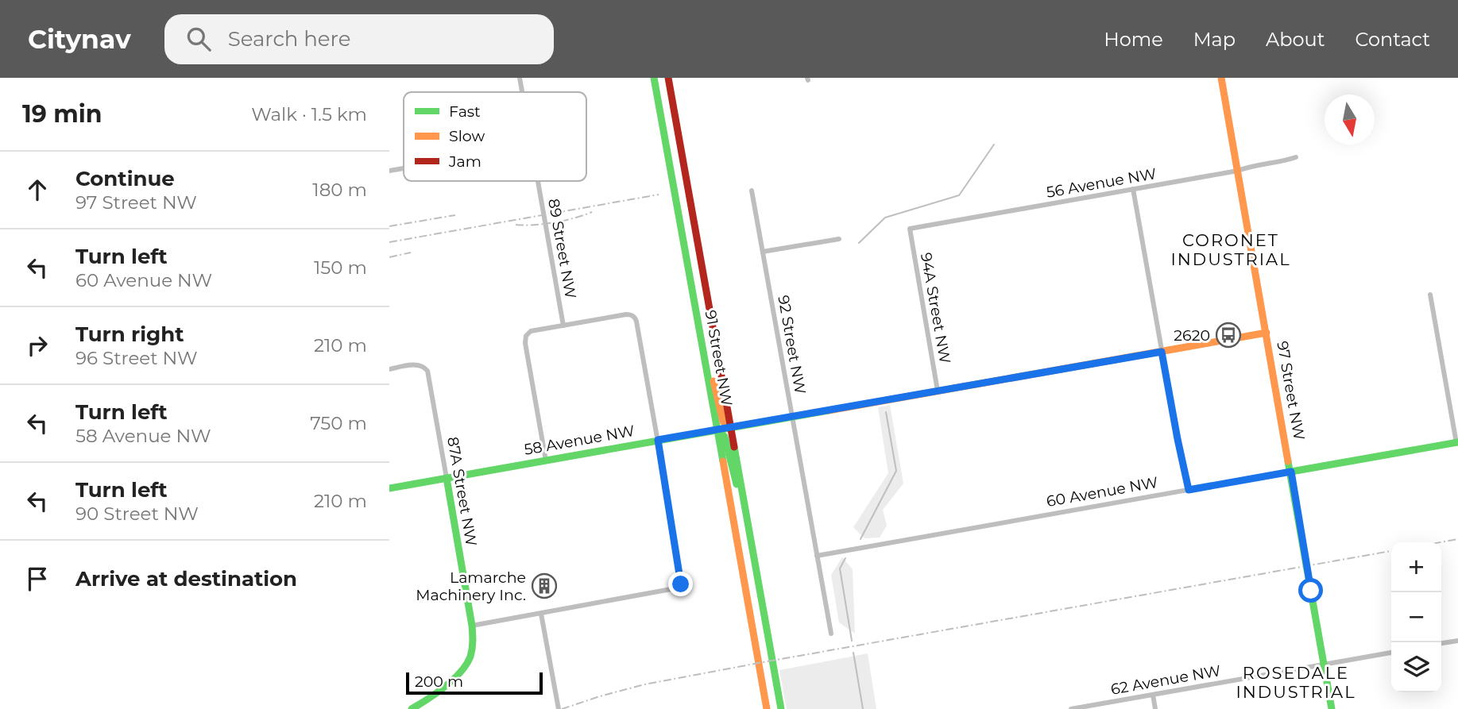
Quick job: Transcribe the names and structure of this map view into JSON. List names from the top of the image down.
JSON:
{
  "streets": {
    "street": [
      "56 Avenue NW",
      "89 Street NW",
      "94A Street NW",
      "92 Street NW",
      "91 Street NW",
      "97 Street NW",
      "58 Avenue NW",
      "87A Street NW",
      "60 Avenue NW",
      "62 Avenue NW"
    ]
  },
  "crossings": [
    ["56 Avenue NW", "94A Street NW"],
    ["56 Avenue NW", "97 Street NW"],
    ["94A Street NW", "58 Avenue NW"],
    ["92 Street NW", "58 Avenue NW"],
    ["92 Street NW", "60 Avenue NW"],
    ["91 Street NW", "58 Avenue NW"],
    ["97 Street NW", "58 Avenue NW"],
    ["97 Street NW", "60 Avenue NW"],
    ["97 Street NW", "62 Avenue NW"],
    ["58 Avenue NW", "87A Street NW"]
  ],
  "districts": ["CORONET INDUSTRIAL", "ROSEDALE INDUSTRIAL"],
  "places": {
    "bus stop": ["2620"],
    "building": ["Lamarche Machinery Inc."]
  },
  "legend": ["Fast", "Slow", "Jam"],
  "scale_bar": "200 m",
  "north": "bottom",
  "page": {
    "header": "Citynav",
    "search": "Search here",
    "nav": [
      "Home",
      "Map",
      "About",
      "Contact"
    ],
    "heading": ["19 min", "Walk · 1.5 km"],
    "list": [
      ["Continue", "97 Street NW", "180 m"],
      ["Turn left", "60 Avenue NW", "150 m"],
      ["Turn right", "96 Street NW", "210 m"],
      ["Turn left", "58 Avenue NW", "750 m"],
      ["Turn left", "90 Street NW", "210 m"],
      "Arrive at destination"
    ],
    "map_buttons": ["+", "−"],
    "scale": "200 m"
  }
}
